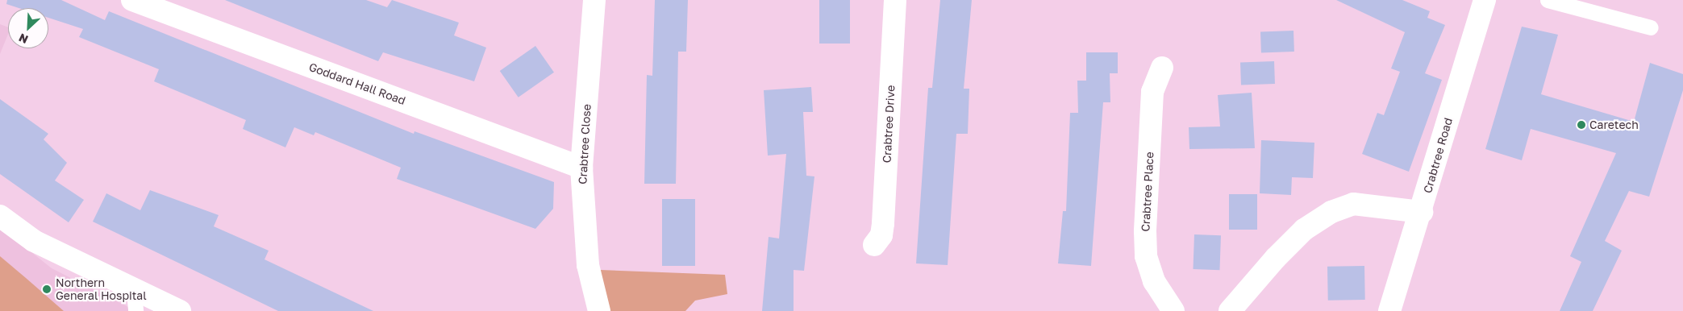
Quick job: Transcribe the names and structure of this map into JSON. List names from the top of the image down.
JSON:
{
  "streets": {
    "street": [
      "Goddard Hall Road",
      "Crabtree Drive",
      "Crabtree Close",
      "Crabtree Road",
      "Crabtree Place"
    ]
  },
  "crossings": [
    ["Goddard Hall Road", "Crabtree Close"]
  ],
  "places": ["Caretech", "Northern General Hospital"],
  "north": "bottom left"
}
